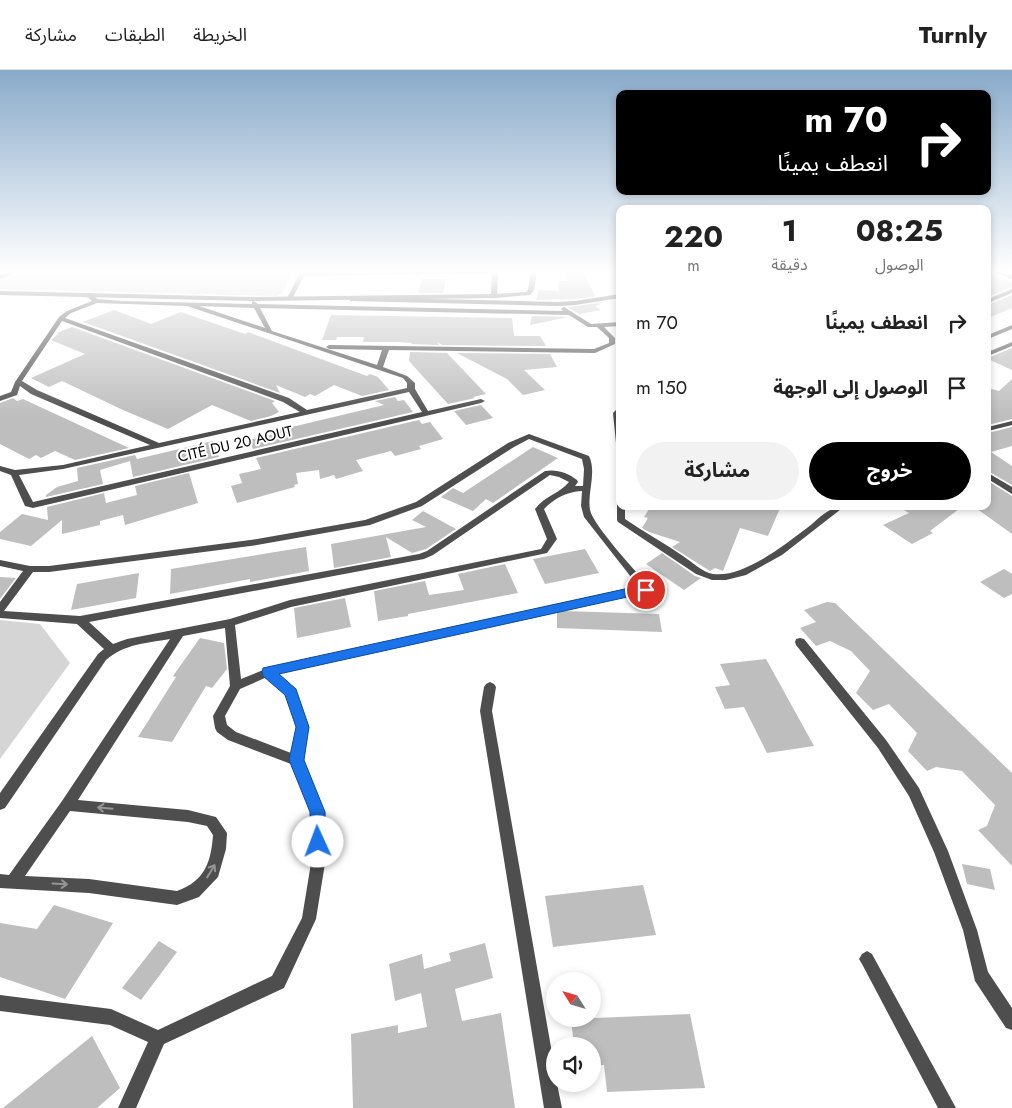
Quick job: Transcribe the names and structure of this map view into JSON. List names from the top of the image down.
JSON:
{
  "streets": {
    "street": ["CITÉ DU 20 AOUT"]
  },
  "north": "top left",
  "page": {
    "header": "Turnly",
    "nav": ["الخريطة", "الطبقات", "مشاركة"],
    "turn": ["70 m", "انعطف يمينًا"],
    "eta": [
      "08:25",
      "الوصول",
      "1",
      "دقيقة",
      "220",
      "m"
    ],
    "list": [
      {
        "name": "انعطف يمينًا",
        "value": "70 m"
      },
      {
        "name": "الوصول إلى الوجهة",
        "value": "150 m"
      }
    ],
    "buttons": ["خروج", "مشاركة"]
  }
}
